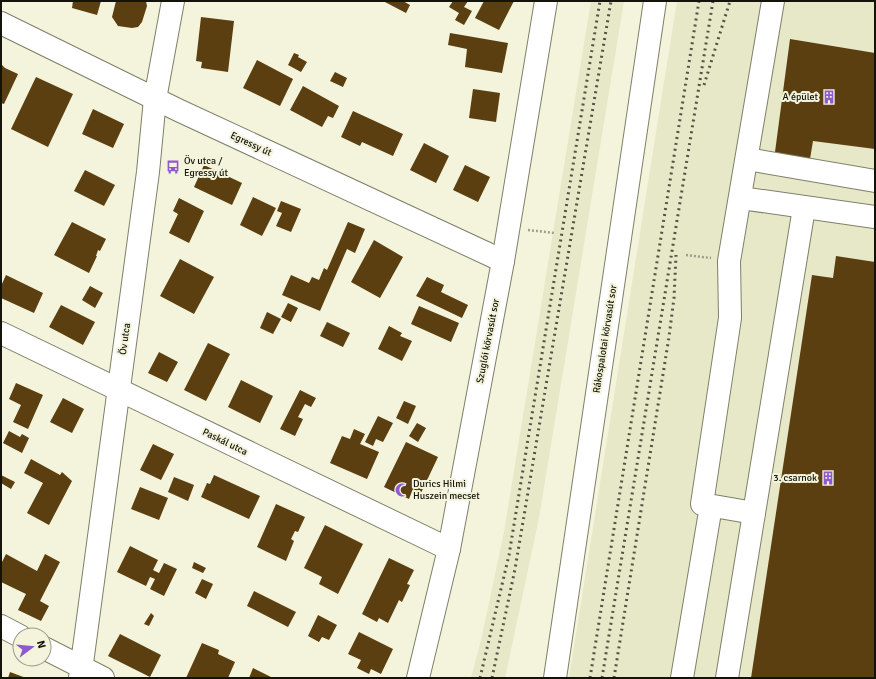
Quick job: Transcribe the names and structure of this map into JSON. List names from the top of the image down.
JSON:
{
  "streets": {
    "street": [
      "Egressy út",
      "Öv utca",
      "Rákospalotai körvasút sor",
      "Szuglói körvasút sor",
      "Paskál utca"
    ]
  },
  "crossings": [
    ["Egressy út", "Öv utca"],
    ["Egressy út", "Szuglói körvasút sor"],
    ["Öv utca", "Paskál utca"],
    ["Szuglói körvasút sor", "Paskál utca"]
  ],
  "places": {
    "building": ["A épület", "3. csarnok"],
    "bus stop": ["Öv utca / Egressy út"],
    "mosque": ["Durics Hilmi Huszein mecset"]
  },
  "north": "right"
}
